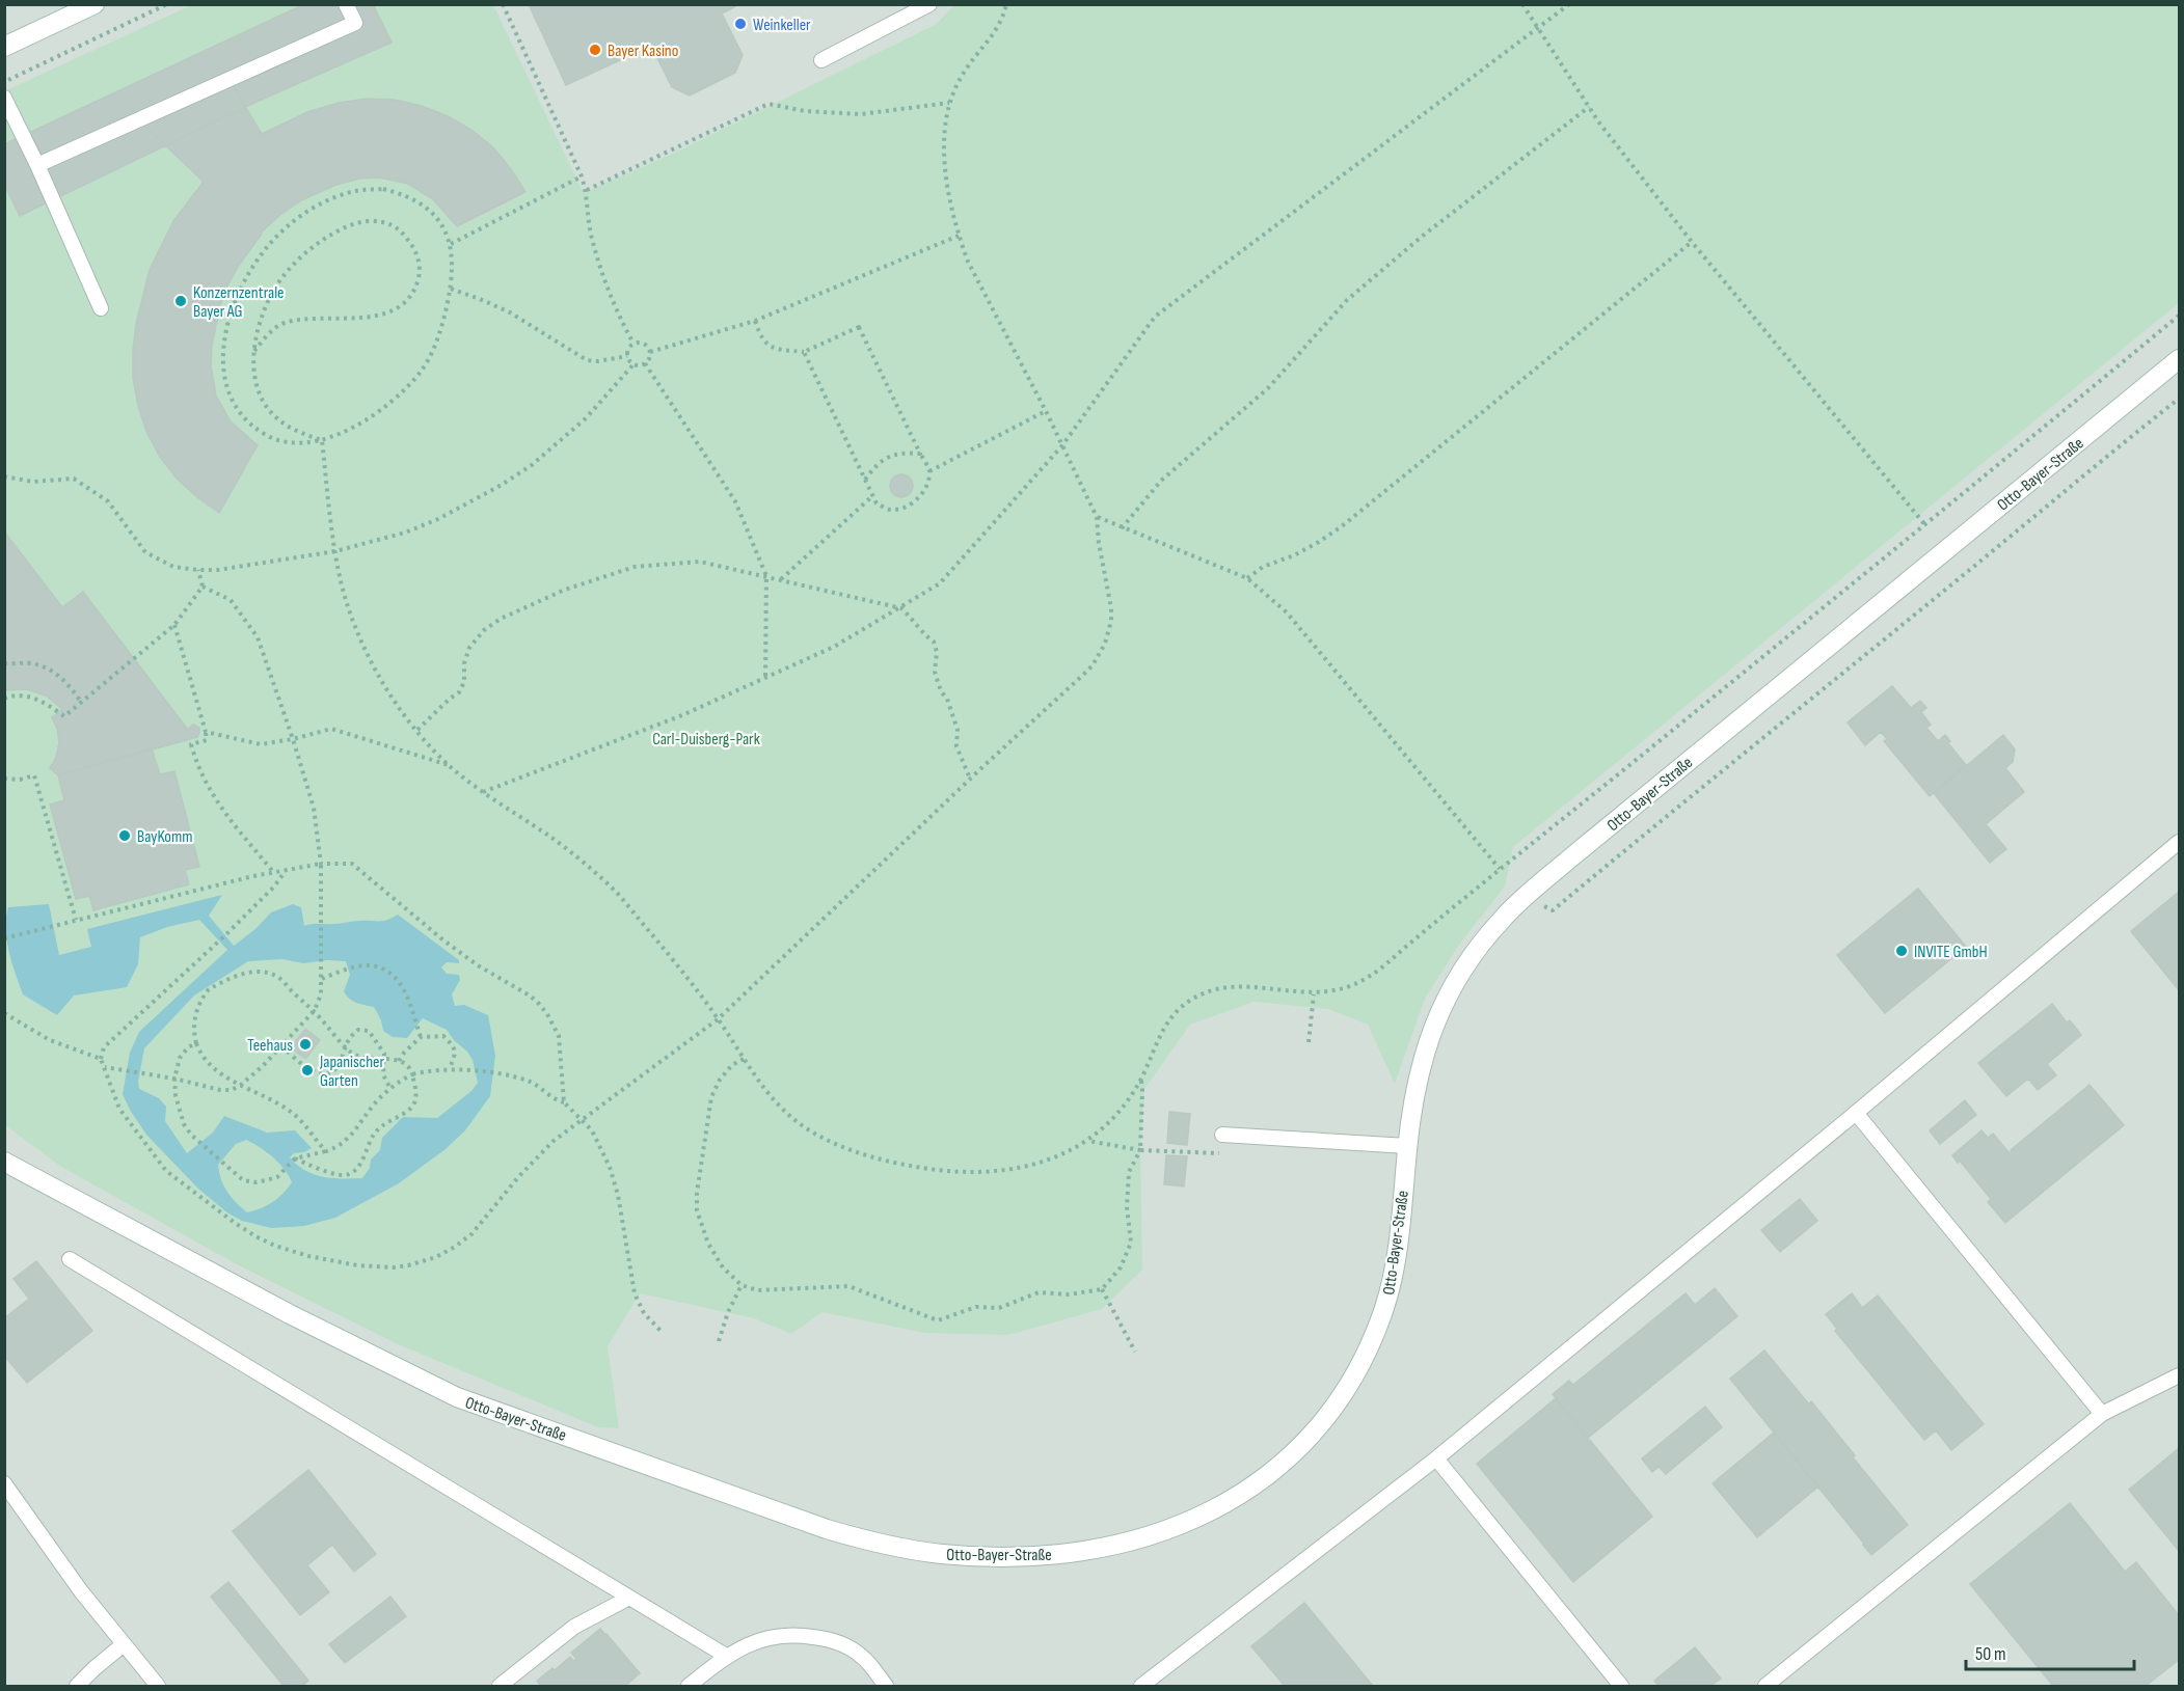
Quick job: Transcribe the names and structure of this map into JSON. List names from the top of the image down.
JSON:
{
  "streets": {
    "street": ["Otto-Bayer-Straße"]
  },
  "parks": ["Carl-Duisberg-Park"],
  "places": [
    "Weinkeller",
    "Bayer Kasino",
    "Konzernzentrale Bayer AG",
    "BayKomm",
    "INVITE GmbH",
    "Teehaus",
    "Japanischer Garten"
  ],
  "scale_bar": "50 m"
}
